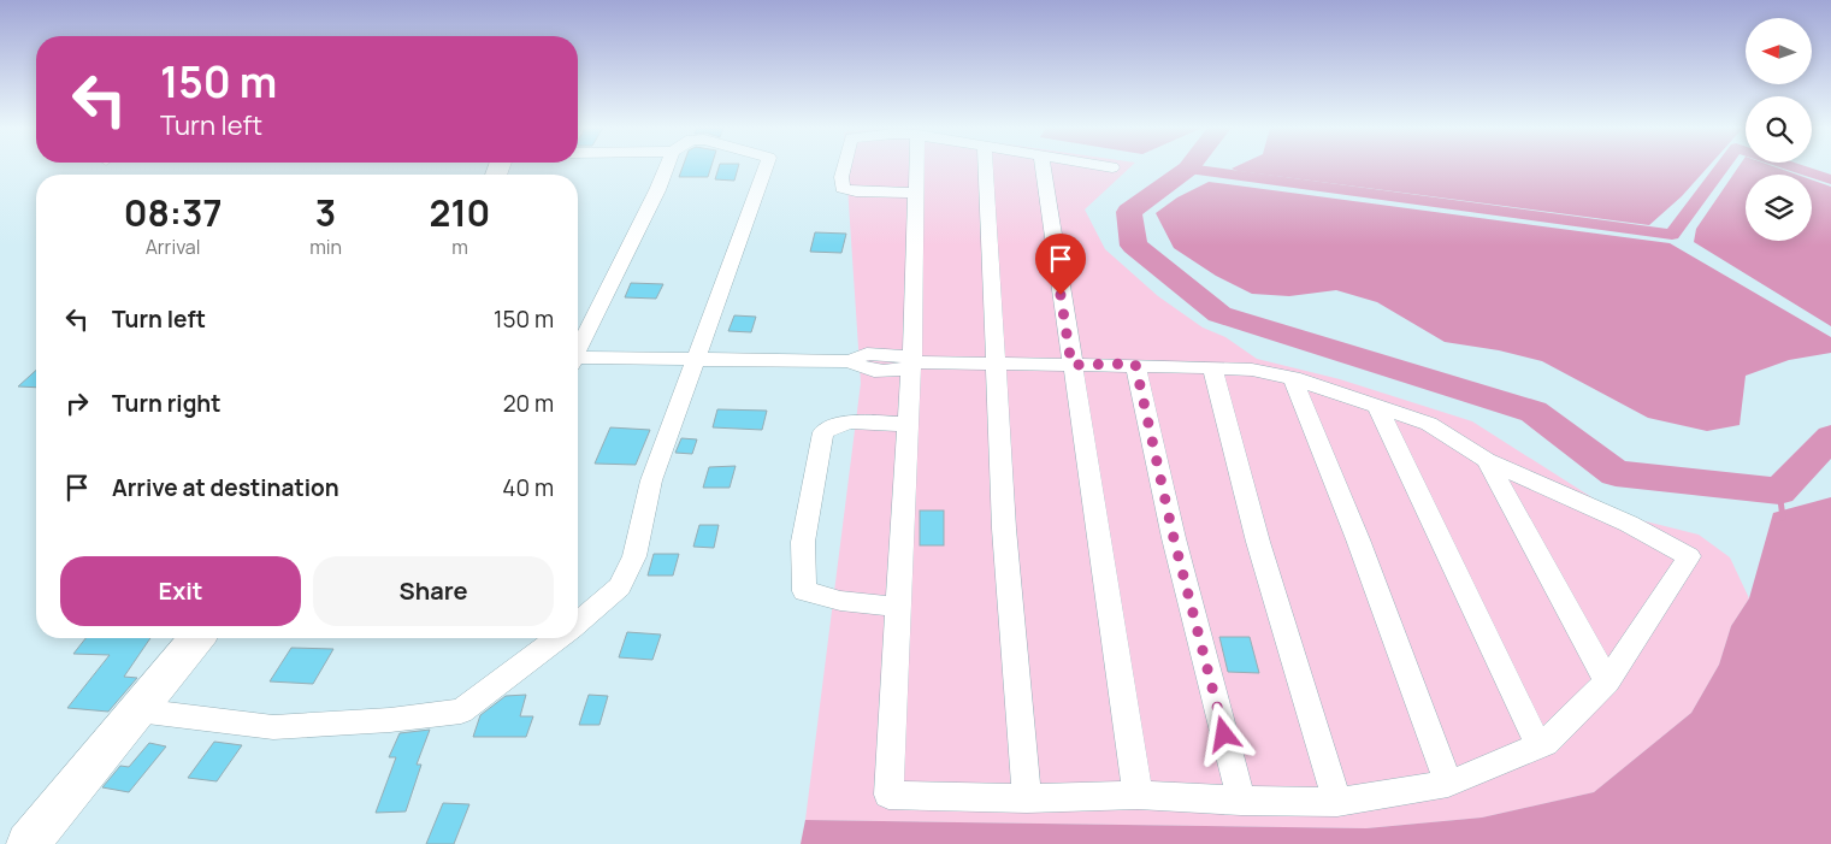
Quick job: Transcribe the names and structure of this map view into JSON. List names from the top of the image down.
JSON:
{
  "north": "left",
  "page": {
    "turn": ["150 m", "Turn left"],
    "eta": [
      "08:37",
      "Arrival",
      "3",
      "min",
      "210",
      "m"
    ],
    "list": [
      {
        "name": "Turn left",
        "value": "150 m"
      },
      {
        "name": "Turn right",
        "value": "20 m"
      },
      {
        "name": "Arrive at destination",
        "value": "40 m"
      }
    ],
    "buttons": ["Exit", "Share"]
  }
}
